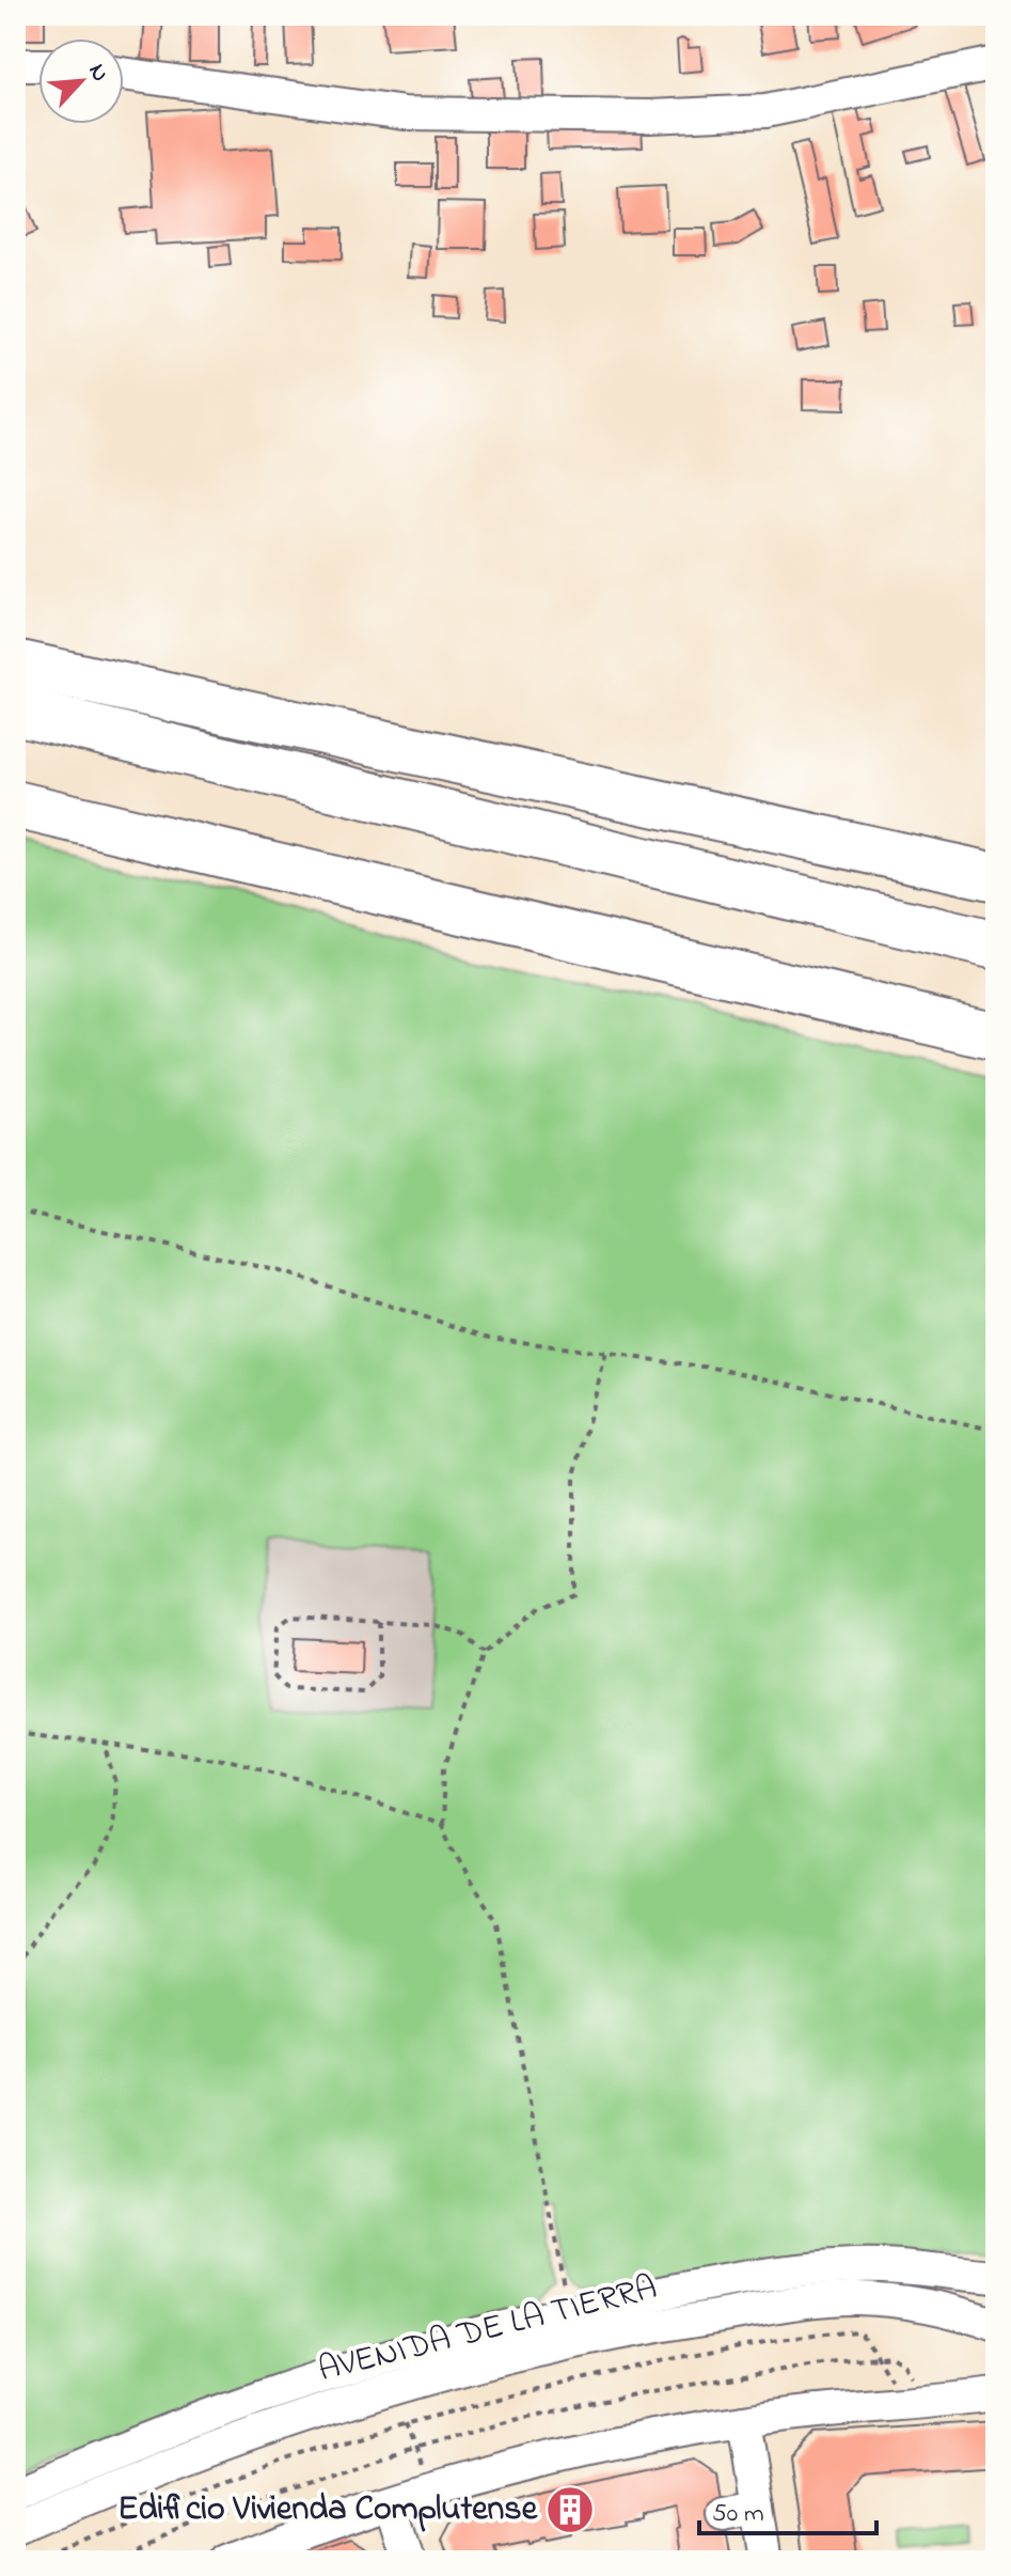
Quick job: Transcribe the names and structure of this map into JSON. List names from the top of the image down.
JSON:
{
  "streets": {
    "street": ["AVENIDA DE LA TIERRA"]
  },
  "places": {
    "building": ["Edificio Vivienda Complutense"]
  },
  "scale_bar": "50 m",
  "north": "top right"
}
